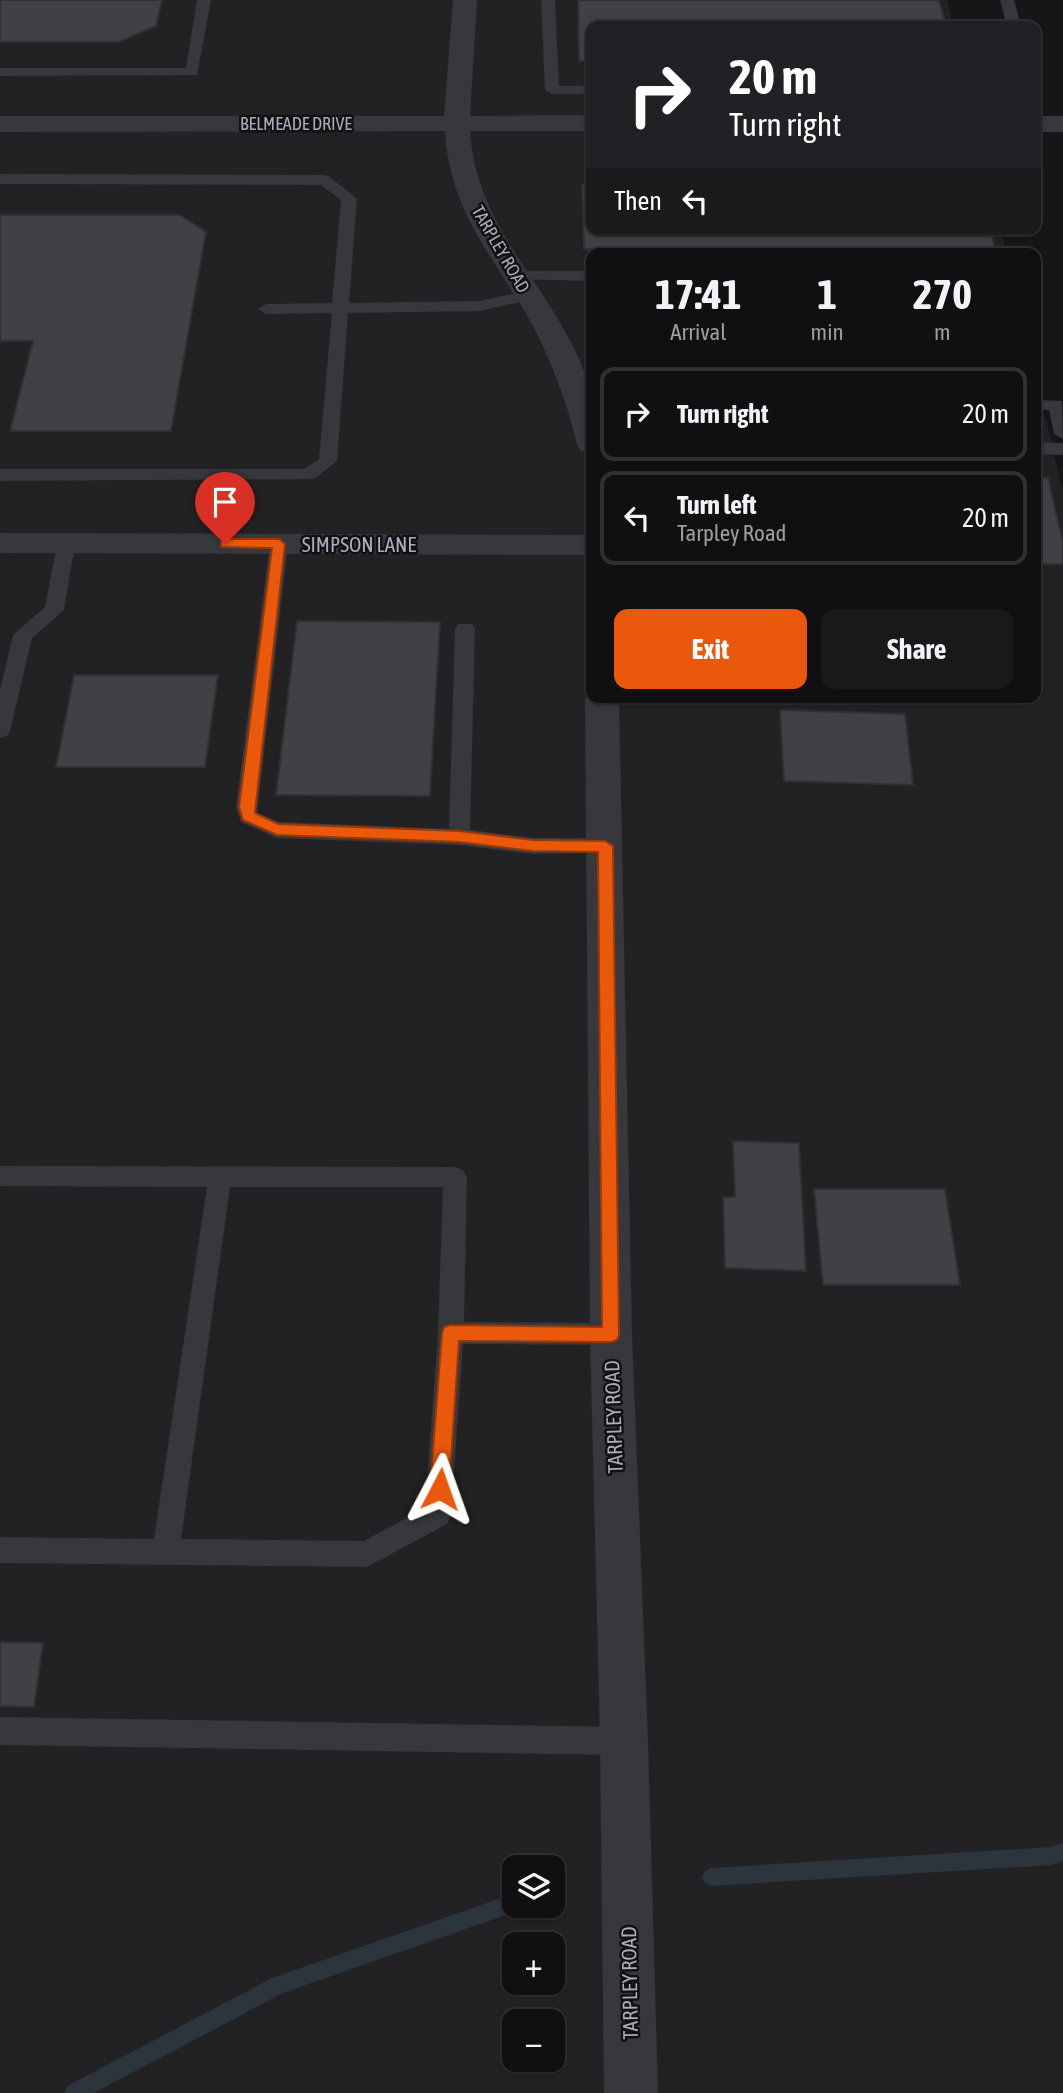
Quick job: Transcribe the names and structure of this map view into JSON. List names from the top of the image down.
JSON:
{
  "streets": {
    "street": ["BELMEADE DRIVE", "TARPLEY ROAD", "SIMPSON LANE"]
  },
  "crossings": [
    ["BELMEADE DRIVE", "TARPLEY ROAD"]
  ],
  "page": {
    "turn": ["20 m", "Turn right"],
    "then": "Then",
    "eta": [
      "17:41",
      "Arrival",
      "1",
      "min",
      "270",
      "m"
    ],
    "list": [
      {
        "name": "Turn right",
        "value": "20 m"
      },
      {
        "name": "Turn left",
        "note": "Tarpley Road",
        "value": "20 m"
      }
    ],
    "buttons": ["Exit", "Share"],
    "map_buttons": ["+", "−"]
  }
}
